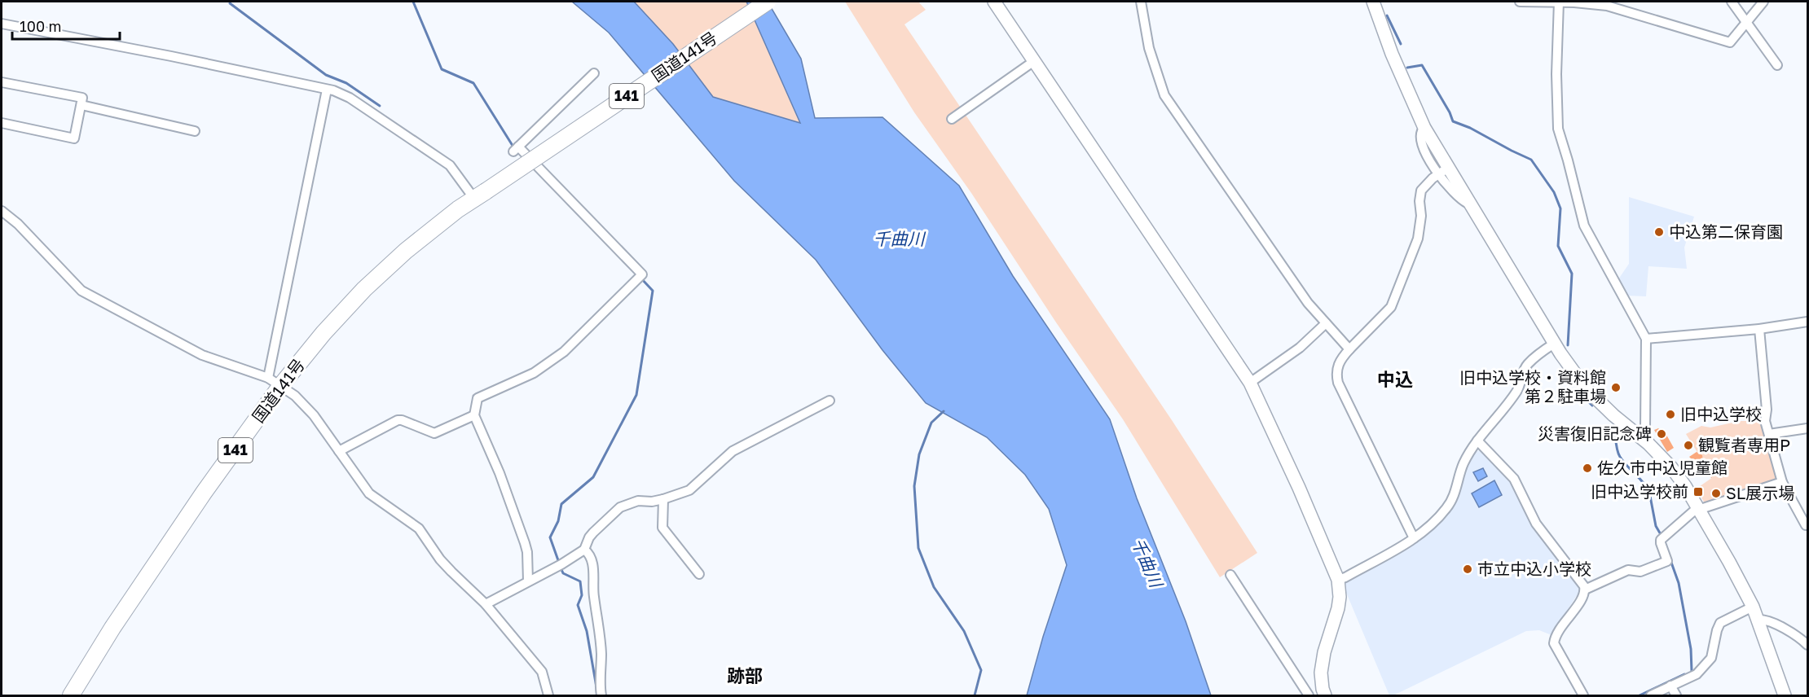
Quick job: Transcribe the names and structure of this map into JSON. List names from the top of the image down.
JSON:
{
  "streets": {
    "highway": ["国道141号", "141"]
  },
  "districts": ["中込", "跡部"],
  "water": ["千曲川"],
  "places": {
    "other": [
      "中込第二保育園",
      "旧中込学校・資料館 第２駐車場",
      "旧中込学校",
      "災害復旧記念碑",
      "観覧者専用P",
      "佐久市中込児童館",
      "SL展示場",
      "市立中込小学校"
    ],
    "transit": ["旧中込学校前"]
  },
  "scale_bar": "100 m"
}
